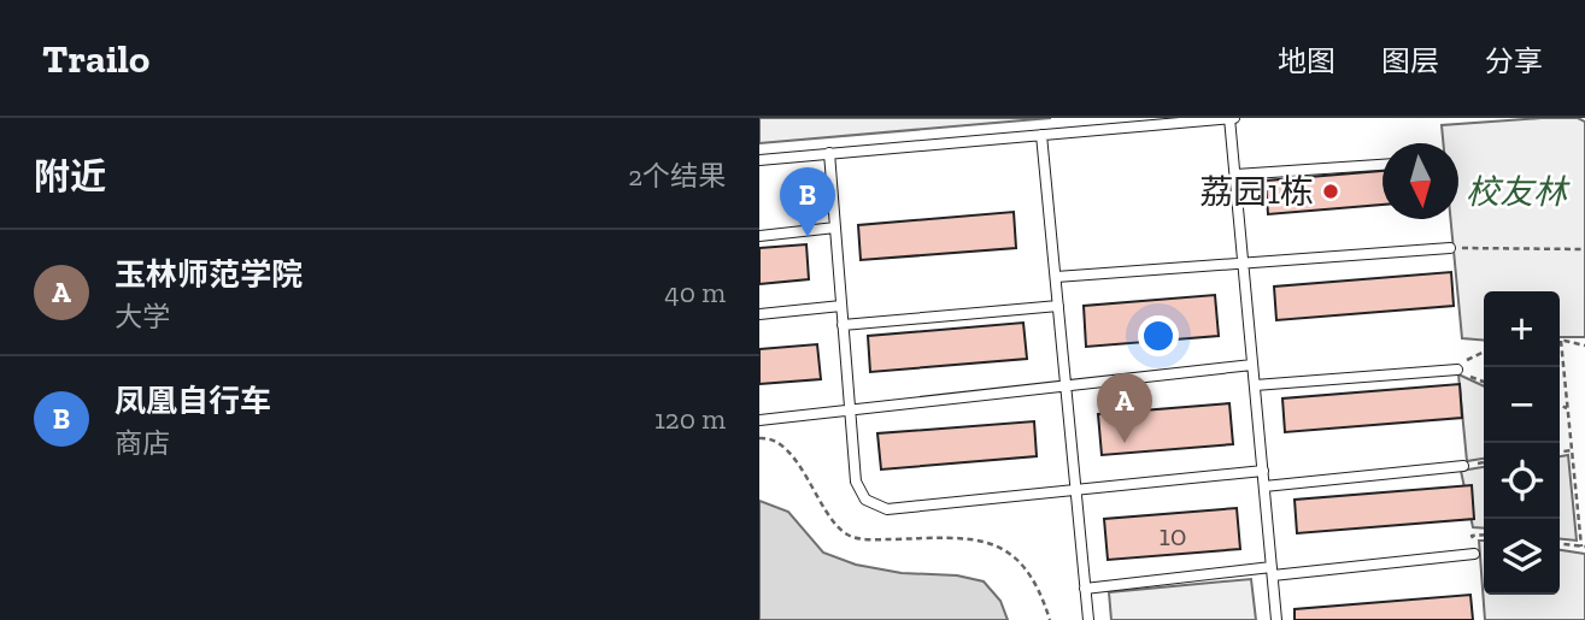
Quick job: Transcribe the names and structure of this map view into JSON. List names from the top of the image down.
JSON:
{
  "parks": ["校友林"],
  "places": ["荔园1栋"],
  "house_numbers": ["10"],
  "north": "bottom",
  "page": {
    "header": "Trailo",
    "nav": ["地图", "图层", "分享"],
    "heading": ["附近", "2个结果"],
    "pins": ["B", "A"],
    "list": [
      {
        "mark": "A",
        "name": "玉林师范学院",
        "note": "大学",
        "value": "40 m"
      },
      {
        "mark": "B",
        "name": "凤凰自行车",
        "note": "商店",
        "value": "120 m"
      }
    ],
    "map_buttons": ["+", "−"]
  }
}
